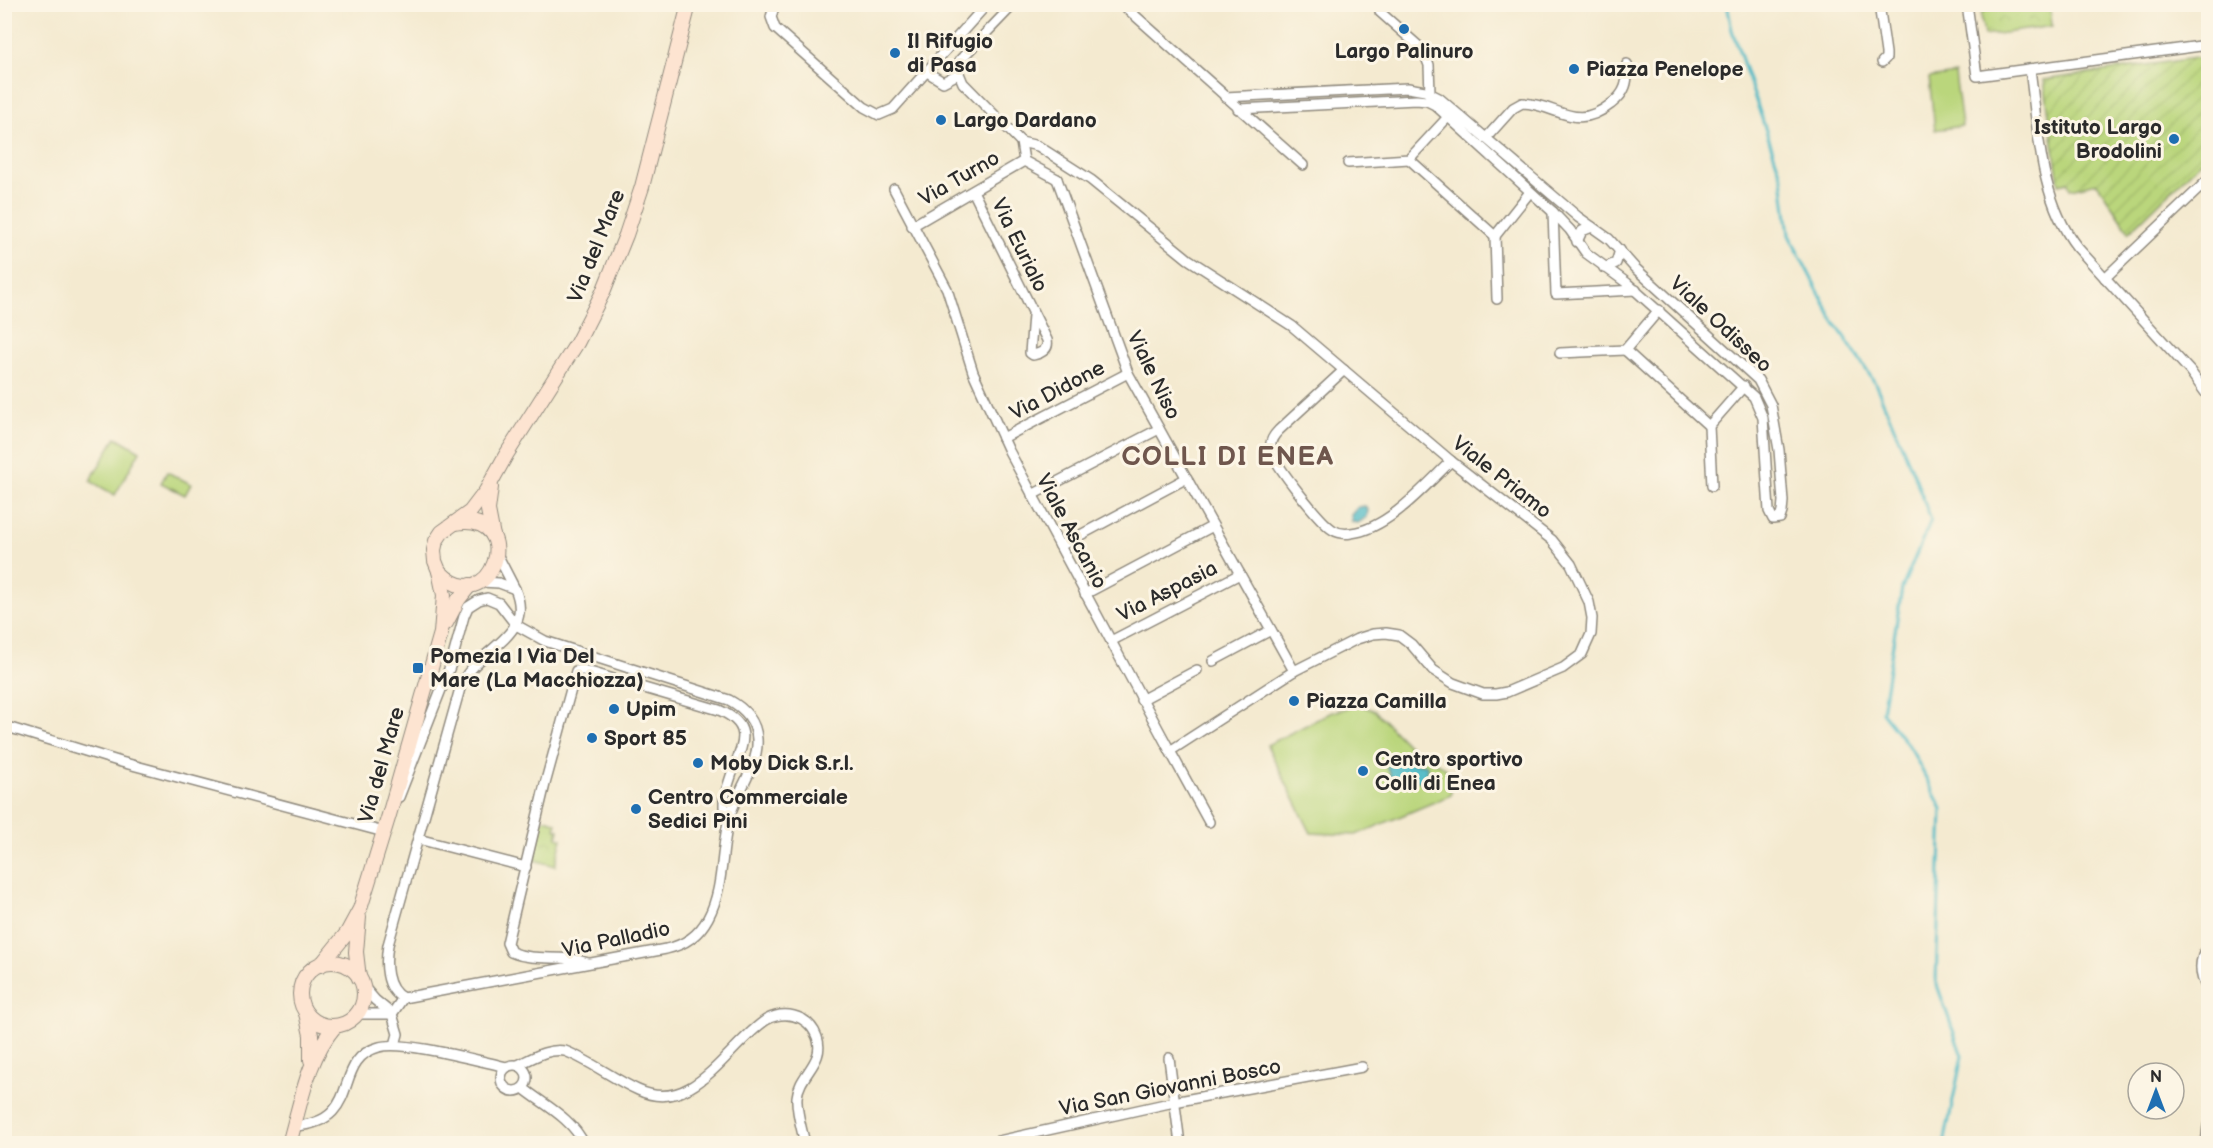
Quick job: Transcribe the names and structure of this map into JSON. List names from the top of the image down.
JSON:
{
  "streets": {
    "main road": ["Via del Mare"],
    "street": [
      "Via Turno",
      "Via Eurialo",
      "Viale Odisseo",
      "Viale Niso",
      "Via Didone",
      "Viale Priamo",
      "Viale Ascanio",
      "Via Aspasia",
      "Via Palladio",
      "Via San Giovanni Bosco"
    ]
  },
  "crossings": [
    ["Via Turno", "Via Eurialo"],
    ["Via Turno", "Viale Ascanio"],
    ["Via del Mare", "Via Palladio"],
    ["Viale Niso", "Via Didone"],
    ["Viale Niso", "Viale Priamo"],
    ["Viale Niso", "Via Aspasia"],
    ["Via Didone", "Viale Ascanio"],
    ["Viale Ascanio", "Via Aspasia"]
  ],
  "districts": ["COLLI DI ENEA"],
  "places": {
    "other": [
      "Largo Palinuro",
      "Il Rifugio di Pasa",
      "Piazza Penelope",
      "Largo Dardano",
      "Istituto Largo Brodolini",
      "Piazza Camilla",
      "Upim",
      "Sport 85",
      "Moby Dick S.r.l.",
      "Centro sportivo Colli di Enea",
      "Centro Commerciale Sedici Pini"
    ],
    "transit": ["Pomezia | Via Del Mare (La Macchiozza)"]
  },
  "north": "top"
}
